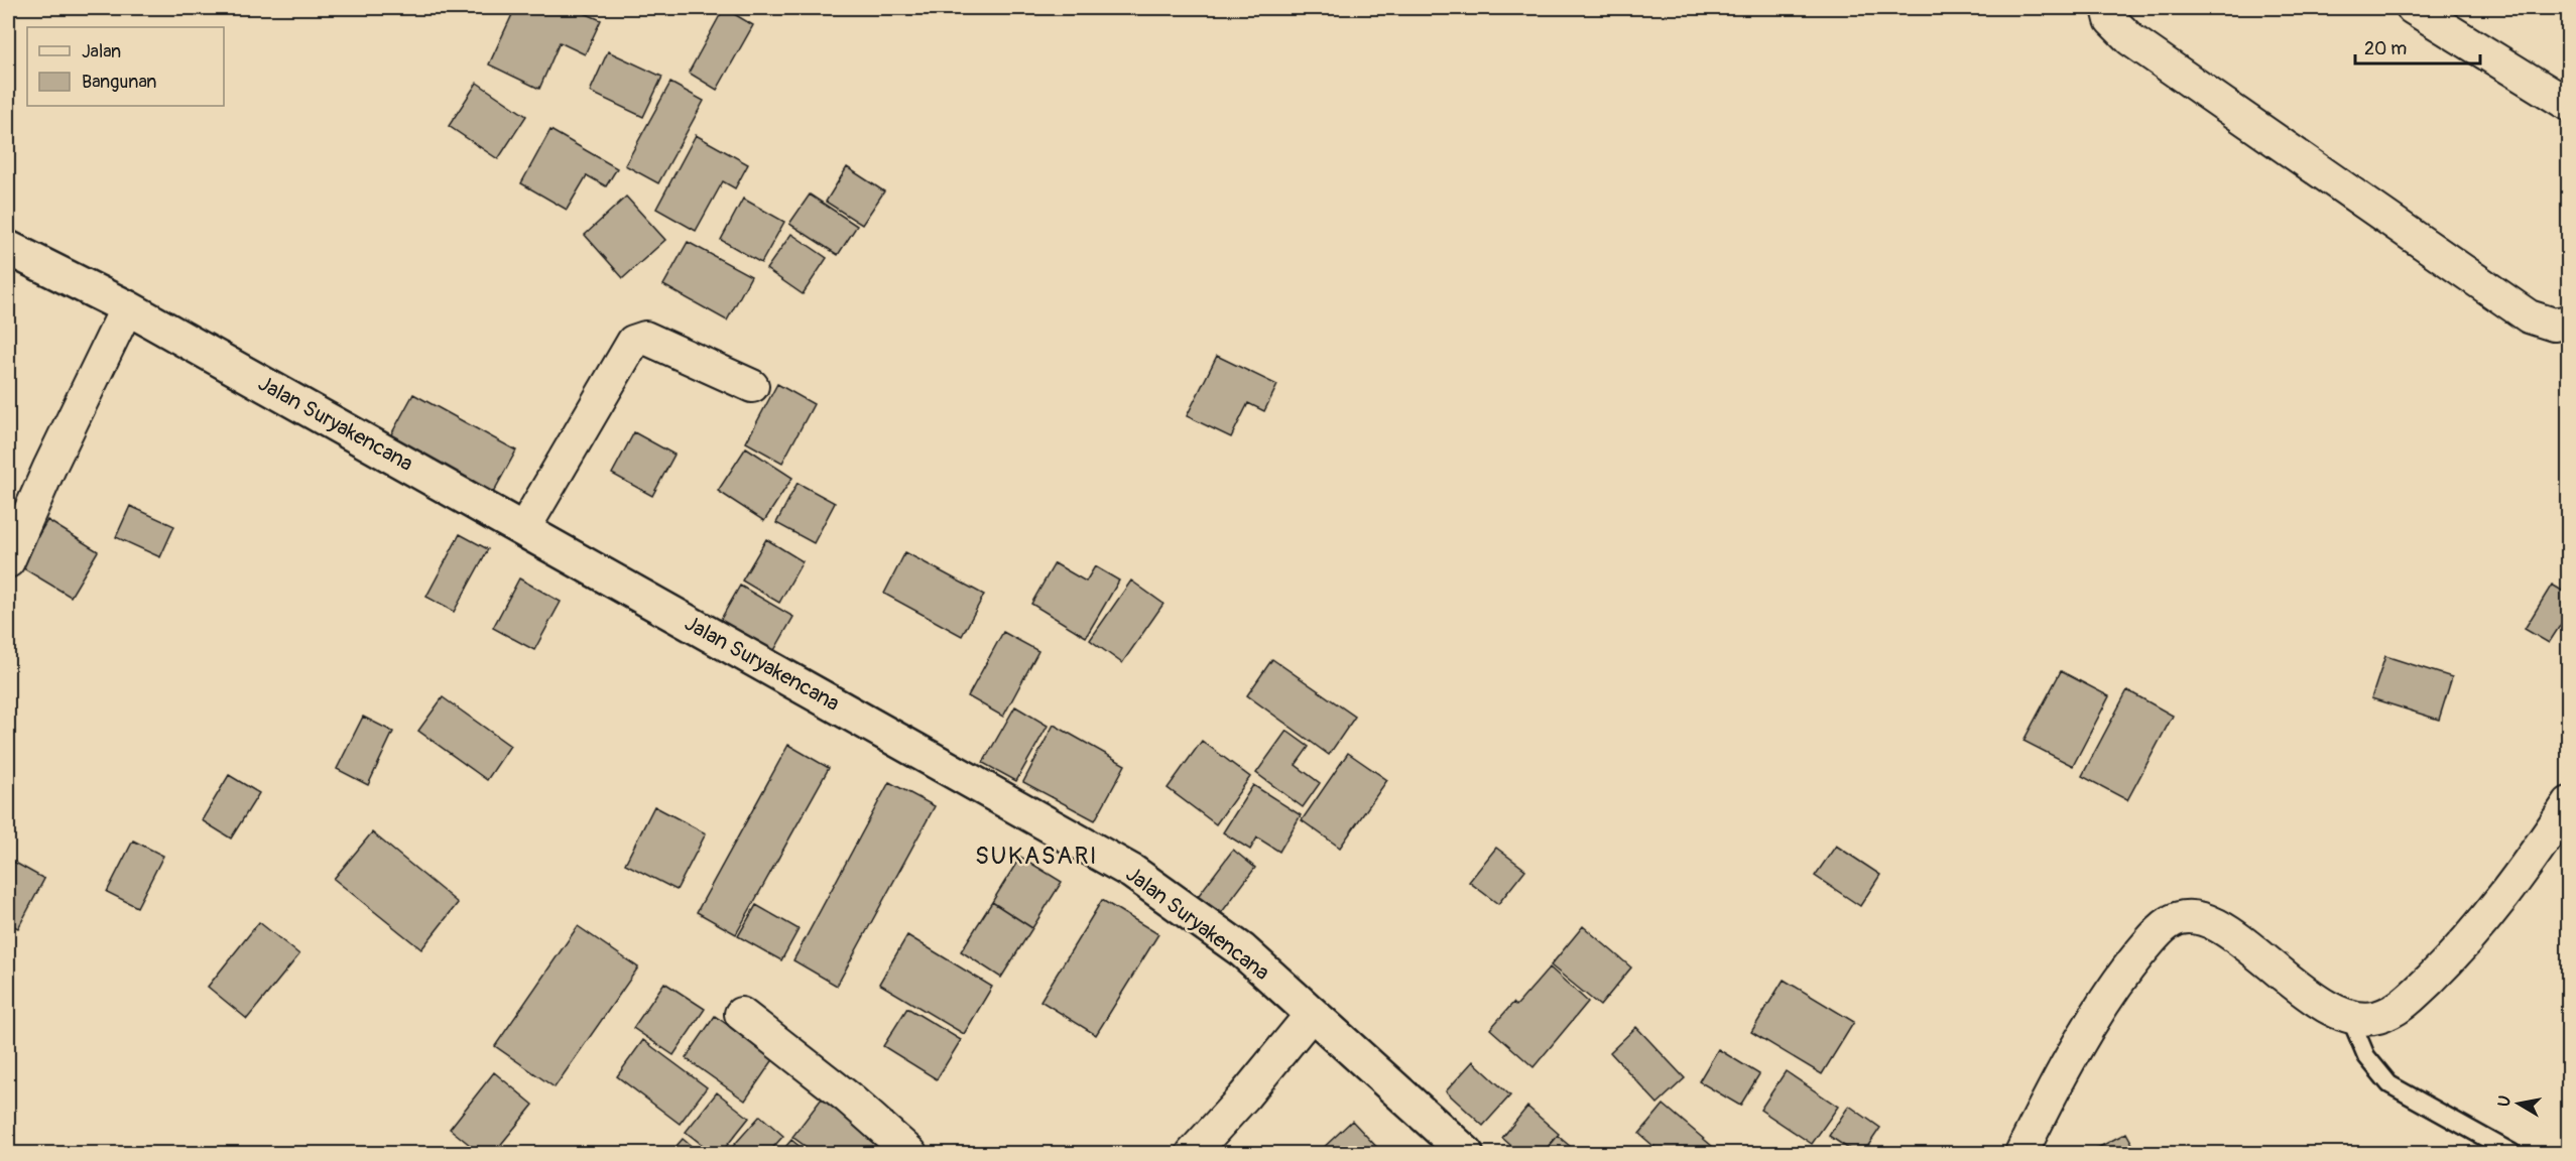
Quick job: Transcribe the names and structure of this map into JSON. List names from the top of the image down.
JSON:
{
  "streets": {
    "street": ["Jalan Suryakencana"]
  },
  "districts": ["SUKASARI"],
  "legend": ["Jalan", "Bangunan"],
  "scale_bar": "20 m",
  "north": "left"
}
